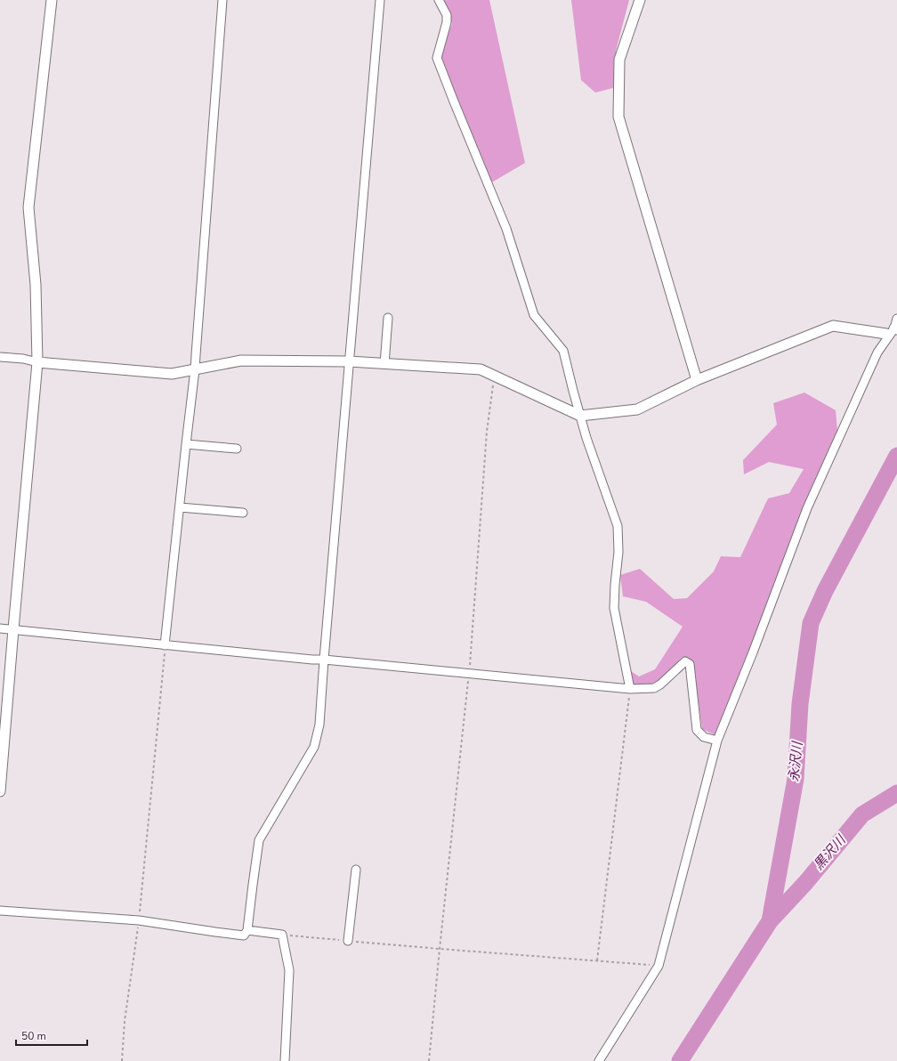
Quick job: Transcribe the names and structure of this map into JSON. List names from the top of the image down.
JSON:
{
  "water": ["永沢川", "黒沢川"],
  "scale_bar": "50 m"
}
